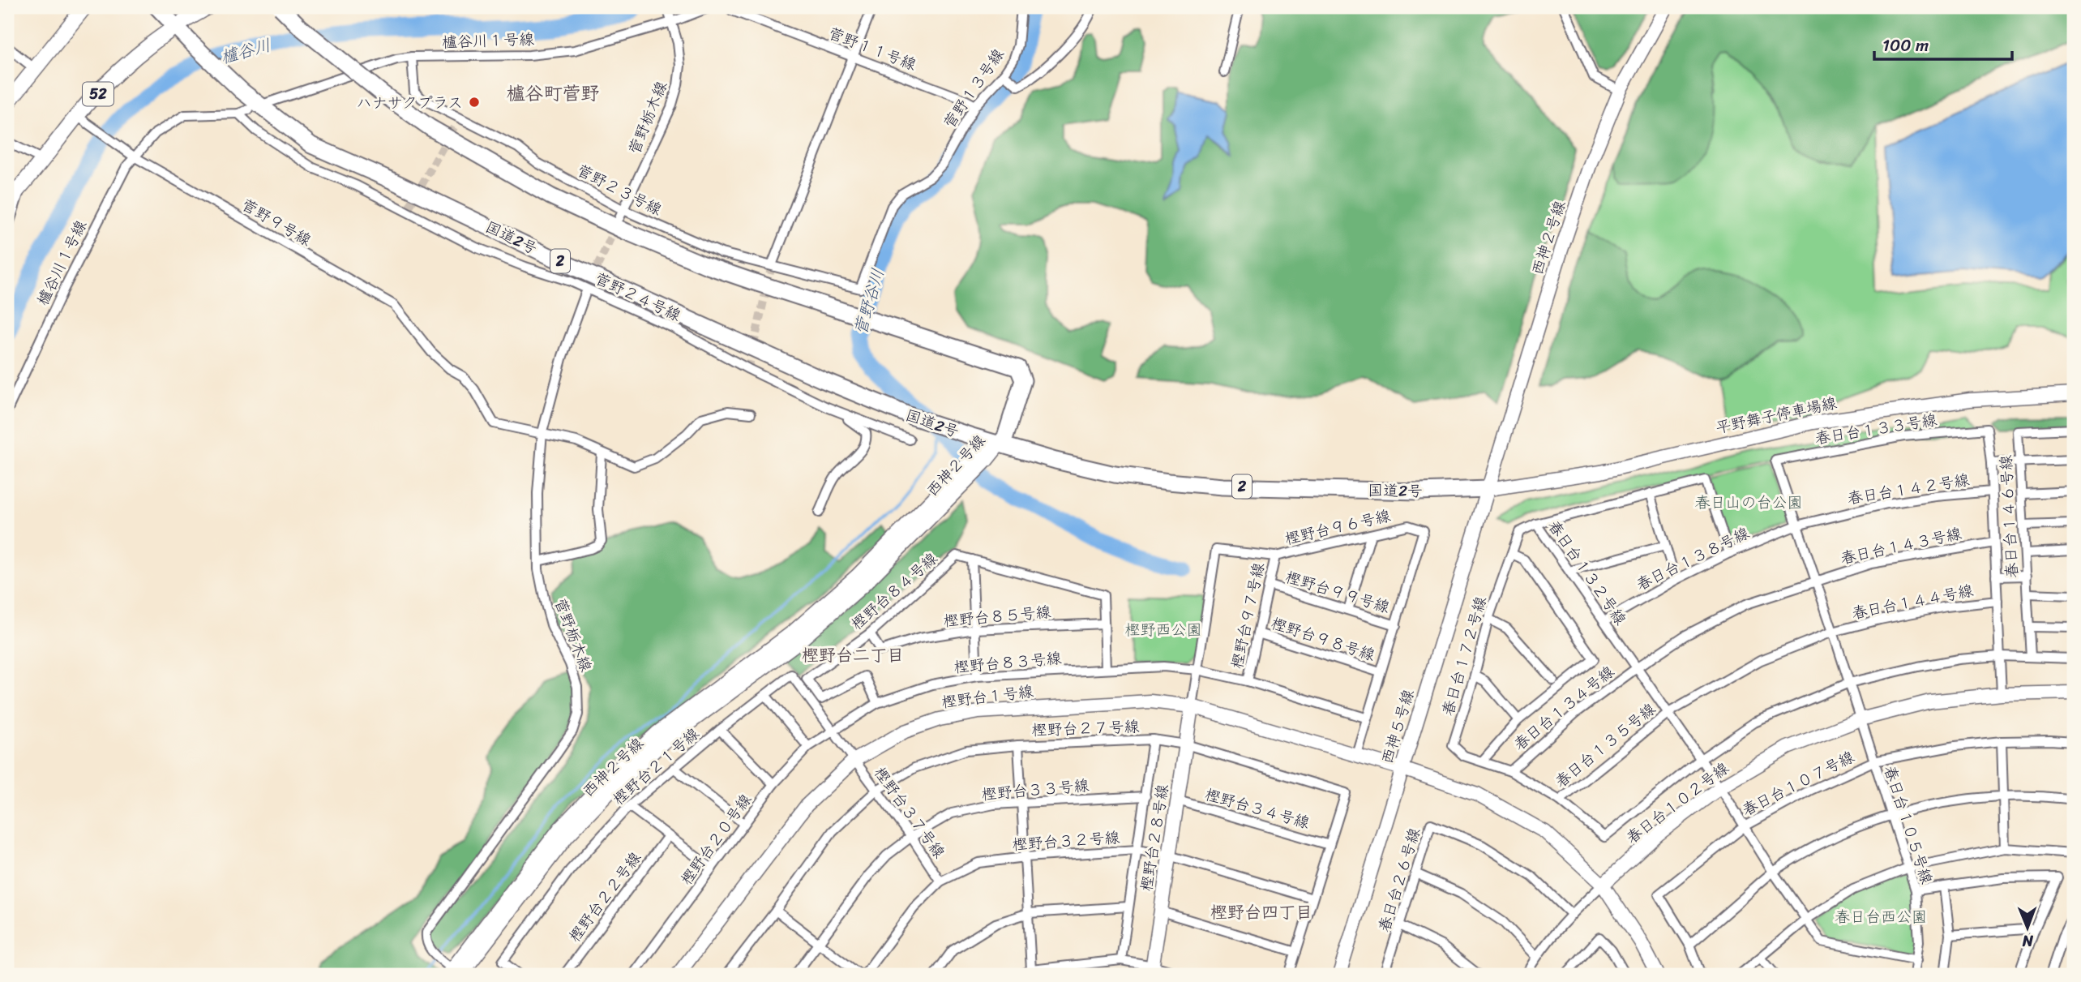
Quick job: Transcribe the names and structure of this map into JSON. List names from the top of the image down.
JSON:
{
  "streets": {
    "highway": ["国道2号", "2"],
    "main road": ["52"],
    "street": [
      "櫨谷川１号線",
      "菅野１１号線",
      "菅野１３号線",
      "菅野栃木線",
      "菅野２３号線",
      "菅野９号線",
      "西神２号線",
      "菅野２４号線",
      "平野舞子停車場線",
      "春日台１３３号線",
      "春日台１４２号線",
      "春日台１４６号線",
      "樫野台９６号線",
      "春日台１４３号線",
      "春日台１３８号線",
      "春日台１３２号線",
      "樫野台８４号線",
      "樫野台９９号線",
      "春日台１４４号線",
      "樫野台９７号線",
      "樫野台８５号線",
      "樫野台９８号線",
      "春日台１７２号線",
      "樫野台８３号線",
      "樫野台１号線",
      "春日台１３４号線",
      "西神５号線",
      "樫野台２７号線",
      "春日台１３５号線",
      "樫野台２１号線",
      "春日台１０７号線",
      "樫野台３３号線",
      "春日台１０２号線",
      "樫野台３４号線",
      "樫野台３７号線",
      "春日台１０５号線",
      "樫野台２８号線",
      "樫野台２０号線",
      "樫野台３２号線",
      "春日台２６号線",
      "樫野台２２号線"
    ]
  },
  "crossings": [
    ["櫨谷川１号線", "菅野栃木線"],
    ["櫨谷川１号線", "菅野２３号線"],
    ["櫨谷川１号線", "菅野９号線"],
    ["櫨谷川１号線", "菅野２４号線"],
    ["菅野１１号線", "菅野１３号線"],
    ["菅野１３号線", "菅野２３号線"],
    ["52", "菅野９号線"],
    ["52", "国道2号"],
    ["菅野栃木線", "菅野２３号線"],
    ["菅野栃木線", "菅野９号線"],
    ["菅野栃木線", "西神２号線"],
    ["国道2号", "西神２号線"],
    ["国道2号", "平野舞子停車場線"],
    ["国道2号", "西神５号線"],
    ["西神２号線", "平野舞子停車場線"],
    ["西神２号線", "西神５号線"],
    ["平野舞子停車場線", "西神５号線"],
    ["春日台１３３号線", "春日台１４２号線"],
    ["春日台１３３号線", "春日台１４３号線"],
    ["春日台１３３号線", "春日台１３８号線"],
    ["春日台１３３号線", "春日台１４４号線"],
    ["春日台１３３号線", "春日台１０２号線"],
    ["春日台１３３号線", "春日台１０５号線"],
    ["春日台１４２号線", "春日台１３８号線"],
    ["樫野台９６号線", "樫野台９９号線"],
    ["樫野台９６号線", "樫野台９７号線"],
    ["樫野台９６号線", "樫野台９８号線"],
    ["樫野台９６号線", "樫野台８３号線"],
    ["樫野台９６号線", "樫野台１号線"],
    ["樫野台９６号線", "樫野台２８号線"],
    ["春日台１４３号線", "春日台１３２号線"],
    ["春日台１４３号線", "春日台１３４号線"],
    ["春日台１３８号線", "春日台１３２号線"],
    ["春日台１３２号線", "春日台１４４号線"],
    ["春日台１３２号線", "春日台１７２号線"],
    ["春日台１３２号線", "春日台１３４号線"],
    ["春日台１３２号線", "春日台１３５号線"],
    ["春日台１３２号線", "春日台１０７号線"],
    ["春日台１３２号線", "春日台１０２号線"],
    ["春日台１３２号線", "春日台１０５号線"],
    ["樫野台８４号線", "樫野台８５号線"],
    ["樫野台８４号線", "樫野台８３号線"],
    ["樫野台９９号線", "樫野台９７号線"],
    ["春日台１４４号線", "春日台１３５号線"],
    ["樫野台９７号線", "樫野台９８号線"],
    ["春日台１７２号線", "春日台１３４号線"],
    ["樫野台８３号線", "樫野台２１号線"],
    ["樫野台８３号線", "樫野台２０号線"],
    ["樫野台１号線", "西神５号線"],
    ["樫野台１号線", "樫野台２１号線"],
    ["樫野台１号線", "春日台１０２号線"],
    ["樫野台１号線", "樫野台３７号線"],
    ["樫野台１号線", "樫野台２８号線"],
    ["春日台１３４号線", "春日台１３５号線"],
    ["樫野台２７号線", "樫野台３４号線"],
    ["樫野台２７号線", "樫野台３７号線"],
    ["樫野台２７号線", "樫野台２８号線"],
    ["樫野台２７号線", "樫野台３２号線"],
    ["樫野台２１号線", "樫野台３７号線"],
    ["樫野台２１号線", "樫野台２０号線"],
    ["春日台１０７号線", "春日台１０５号線"],
    ["樫野台３３号線", "樫野台３７号線"],
    ["春日台１０２号線", "春日台１０５号線"],
    ["樫野台３４号線", "樫野台２８号線"],
    ["樫野台３７号線", "樫野台３２号線"],
    ["樫野台２８号線", "樫野台３２号線"]
  ],
  "districts": ["櫨谷町菅野", "樫野台二丁目", "樫野台四丁目"],
  "water": ["櫨谷川", "菅野谷川"],
  "parks": ["春日山の台公園", "樫野西公園", "春日台西公園"],
  "places": ["ハナサクプラス"],
  "scale_bar": "100 m",
  "north": "bottom"
}
